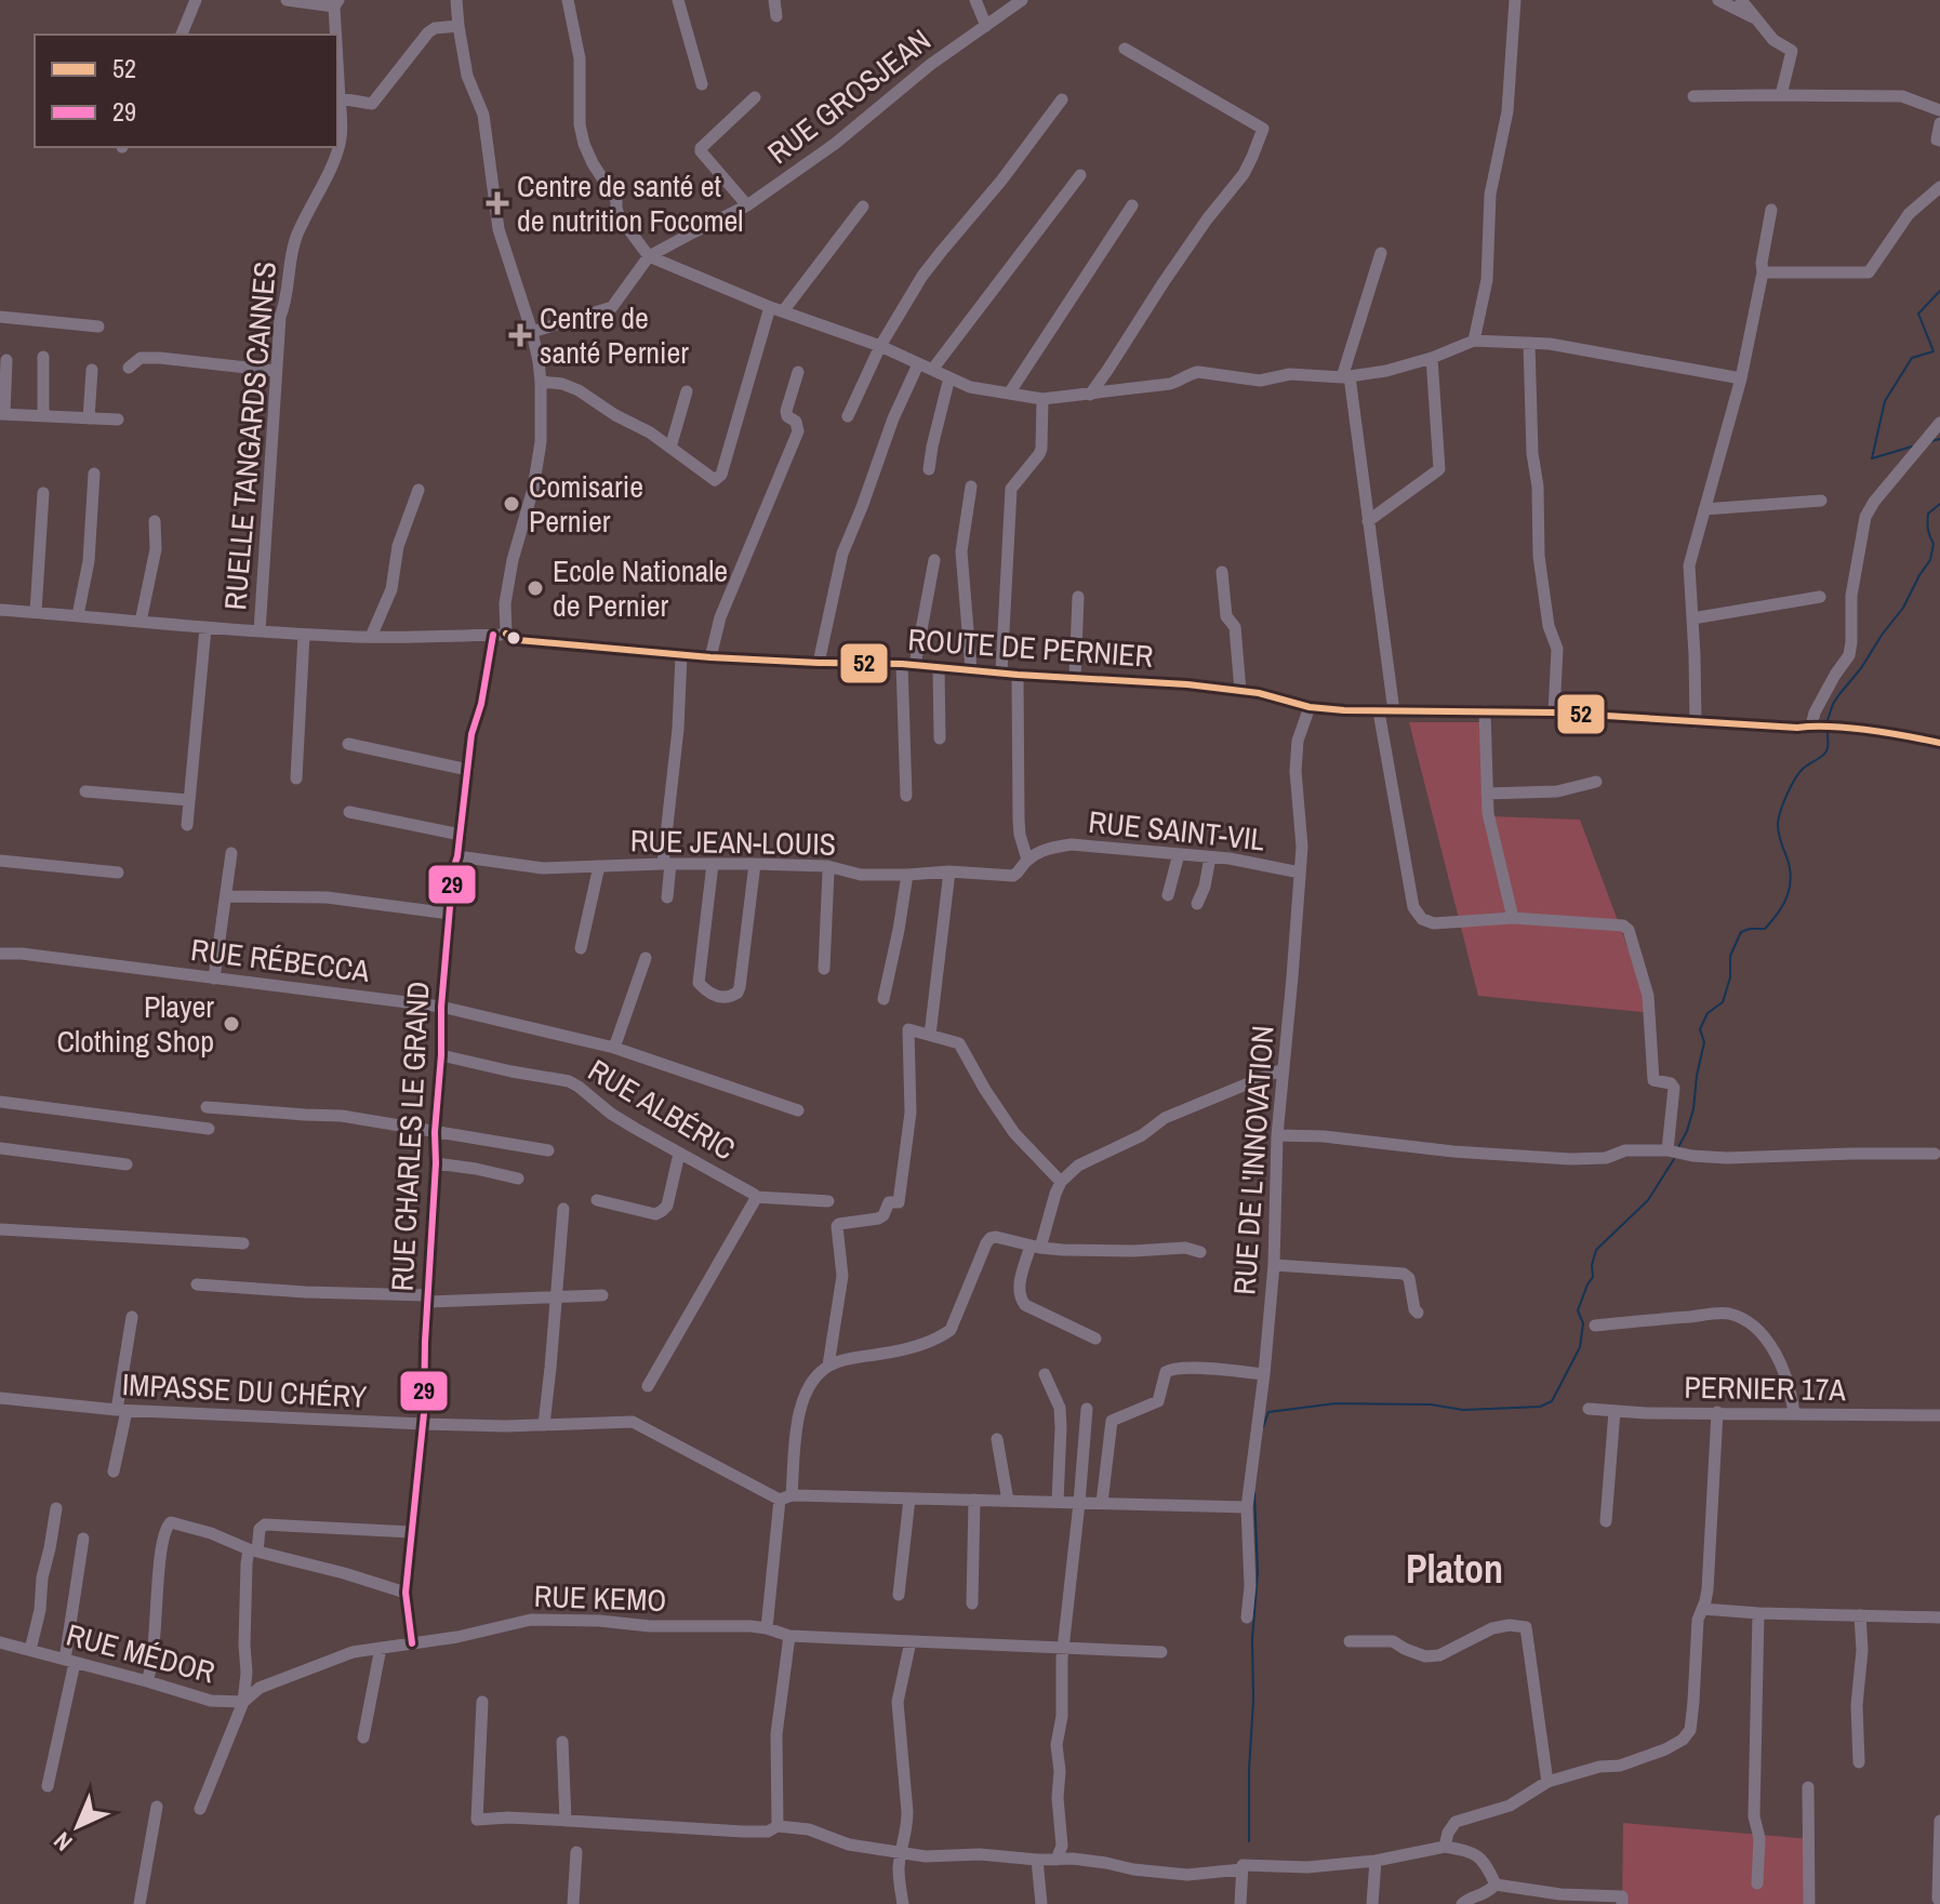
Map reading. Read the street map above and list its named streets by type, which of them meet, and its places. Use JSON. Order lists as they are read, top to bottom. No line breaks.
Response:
{"streets":{"street":["RUE GROSJEAN","RUELLE TANGARDS CANNES","ROUTE DE PERNIER","RUE SAINT-VIL","RUE JEAN-LOUIS","RUE RÉBECCA","RUE ALBÉRIC","RUE CHARLES LE GRAND","RUE DE L'INNOVATION","PERNIER 17A","IMPASSE DU CHÉRY","RUE KEMO","RUE MÉDOR"]},"crossings":[["RUELLE TANGARDS CANNES","ROUTE DE PERNIER"],["ROUTE DE PERNIER","RUE CHARLES LE GRAND"],["ROUTE DE PERNIER","RUE DE L'INNOVATION"],["RUE SAINT-VIL","RUE JEAN-LOUIS"],["RUE SAINT-VIL","RUE DE L'INNOVATION"],["RUE JEAN-LOUIS","RUE CHARLES LE GRAND"],["RUE RÉBECCA","RUE CHARLES LE GRAND"],["RUE ALBÉRIC","RUE CHARLES LE GRAND"],["RUE CHARLES LE GRAND","IMPASSE DU CHÉRY"],["RUE CHARLES LE GRAND","RUE KEMO"],["RUE CHARLES LE GRAND","RUE MÉDOR"],["RUE KEMO","RUE MÉDOR"]],"districts":["Platon"],"places":{"health":["Centre de santé et de nutrition Focomel","Centre de santé Pernier"],"other":["Comisarie Pernier","Ecole Nationale de Pernier","Player Clothing Shop"]},"lines":["transit line 52","transit line 29"],"legend":["52","29"],"north":"bottom left"}
